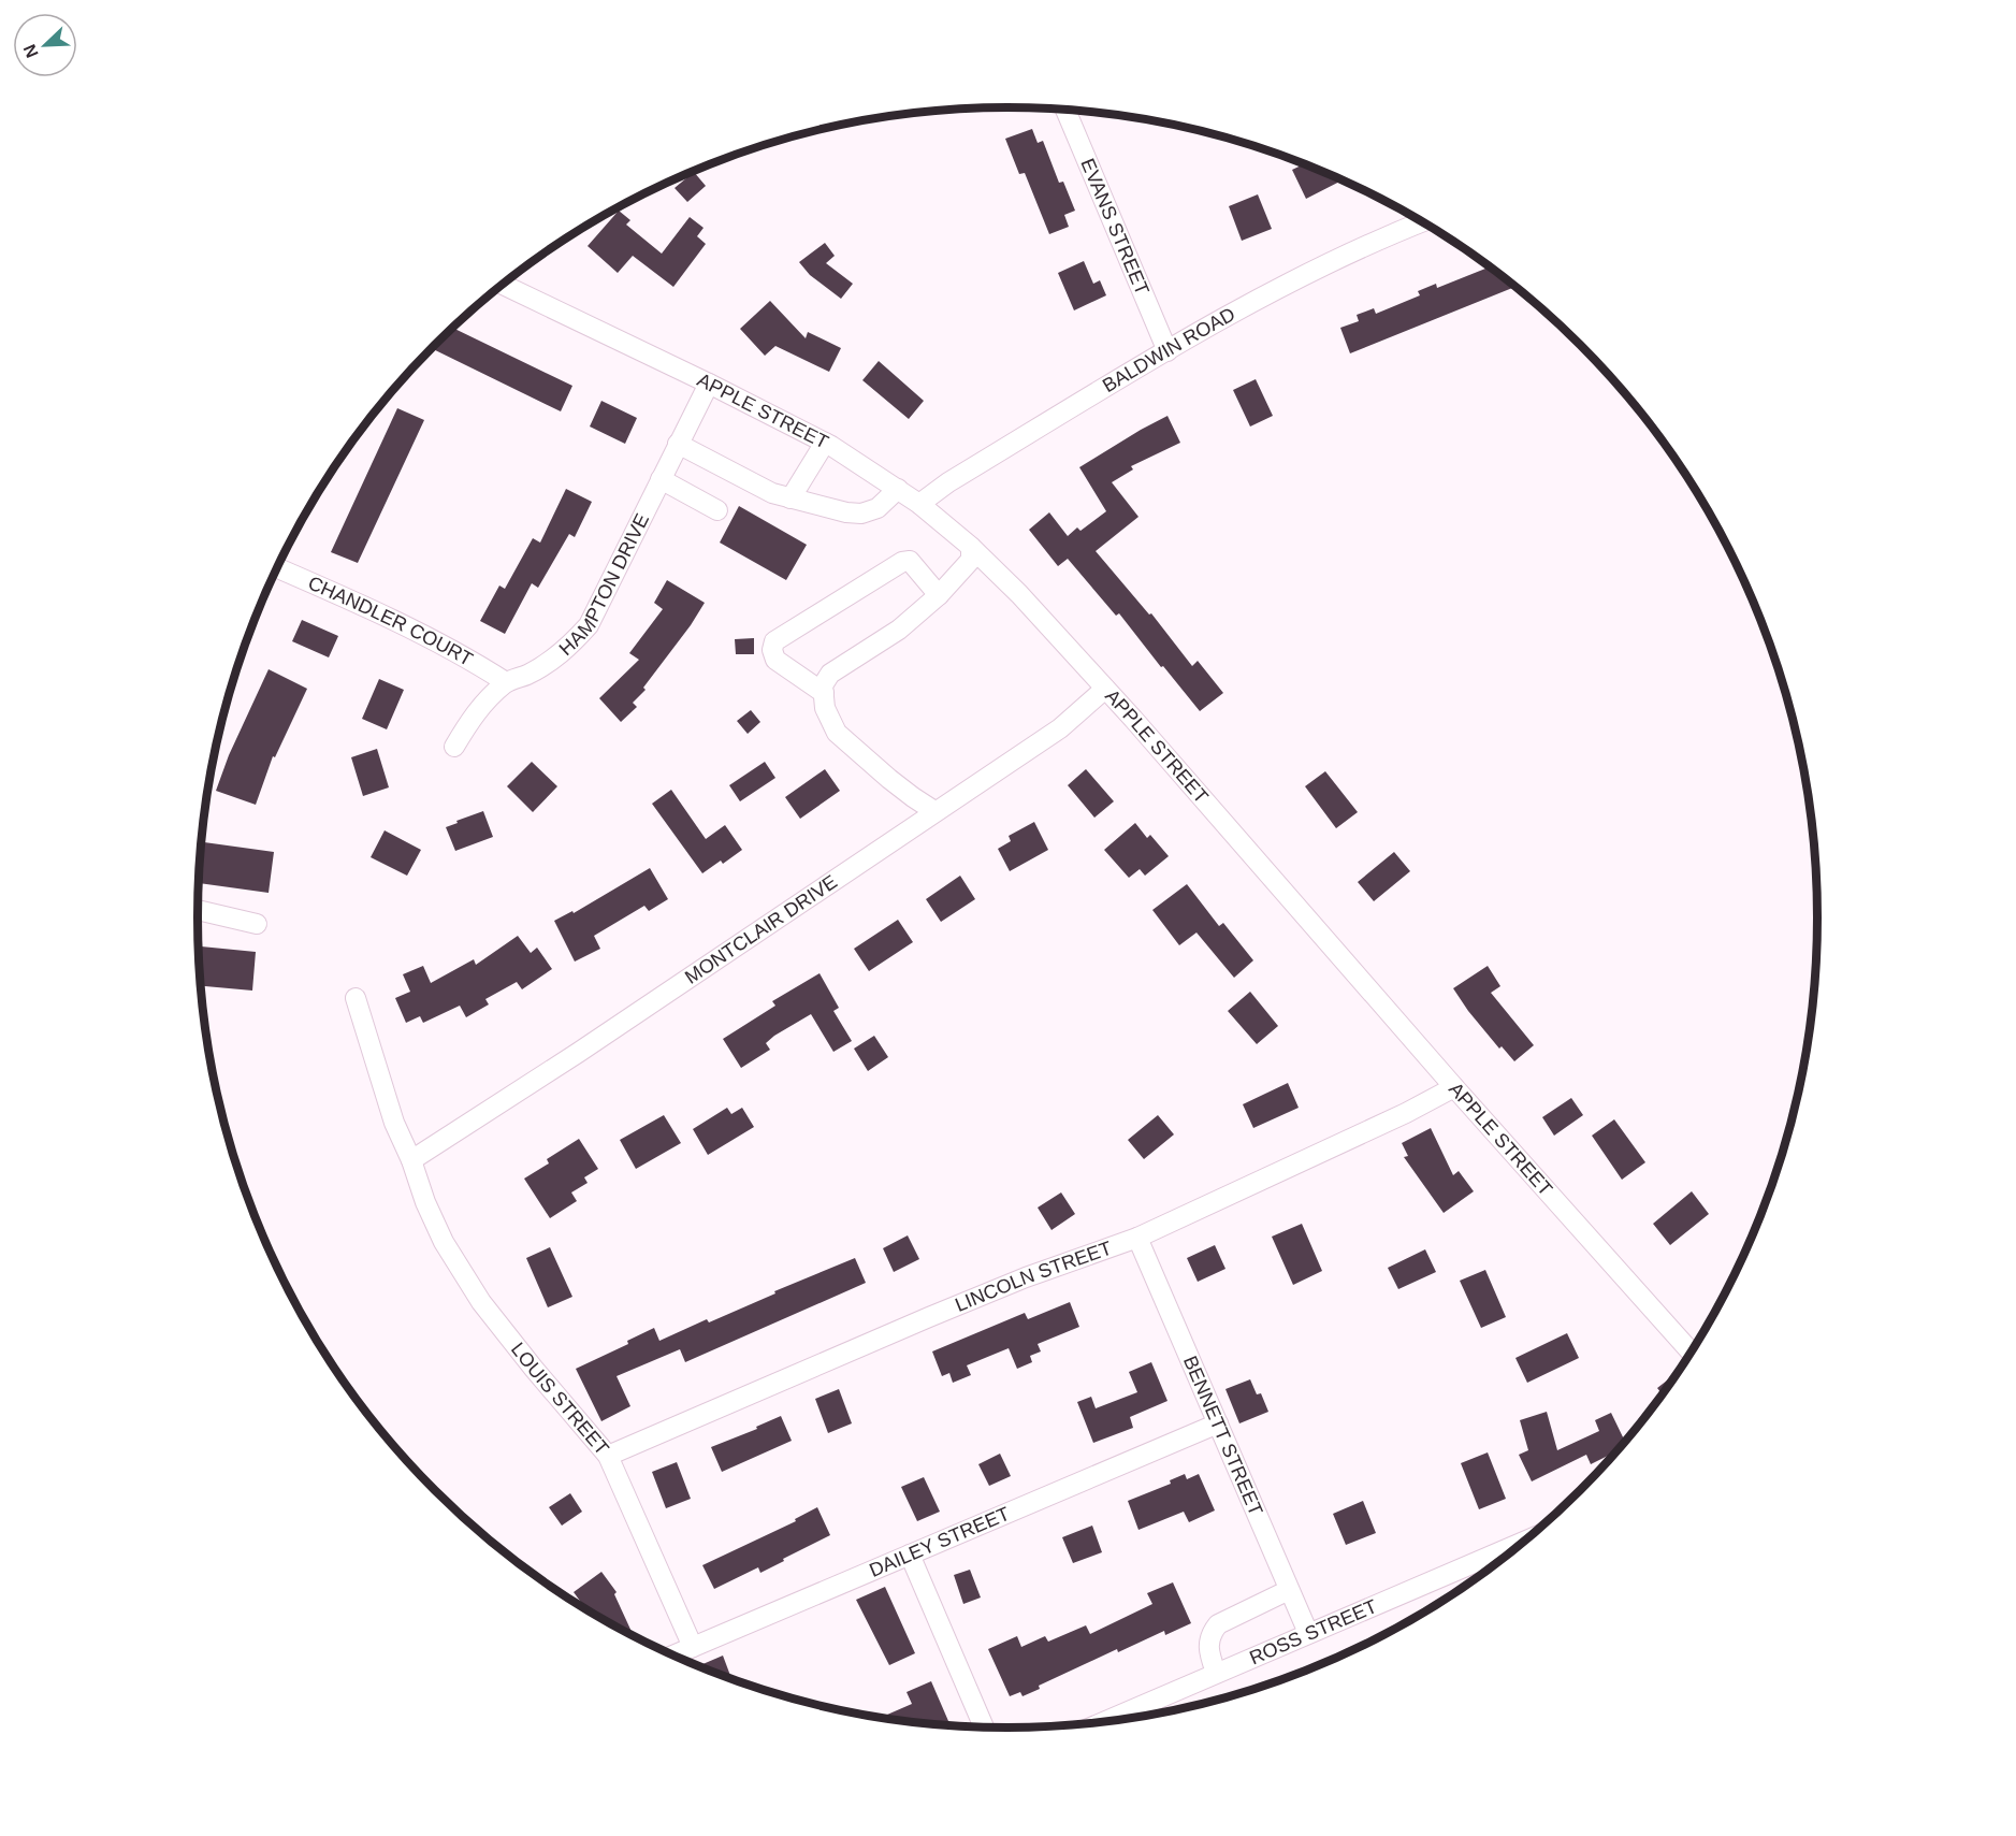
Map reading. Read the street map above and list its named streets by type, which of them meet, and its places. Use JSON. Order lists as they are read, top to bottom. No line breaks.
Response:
{"streets":{"street":["EVANS STREET","BALDWIN ROAD","APPLE STREET","HAMPTON DRIVE","CHANDLER COURT","MONTCLAIR DRIVE","LINCOLN STREET","LOUIS STREET","BENNETT STREET","DAILEY STREET","ROSS STREET"]},"crossings":[["EVANS STREET","BALDWIN ROAD"],["BALDWIN ROAD","APPLE STREET"],["APPLE STREET","HAMPTON DRIVE"],["APPLE STREET","MONTCLAIR DRIVE"],["APPLE STREET","LINCOLN STREET"],["HAMPTON DRIVE","CHANDLER COURT"],["MONTCLAIR DRIVE","LOUIS STREET"],["LINCOLN STREET","LOUIS STREET"],["LINCOLN STREET","BENNETT STREET"],["LOUIS STREET","DAILEY STREET"],["BENNETT STREET","DAILEY STREET"],["BENNETT STREET","ROSS STREET"]],"north":"bottom left"}
